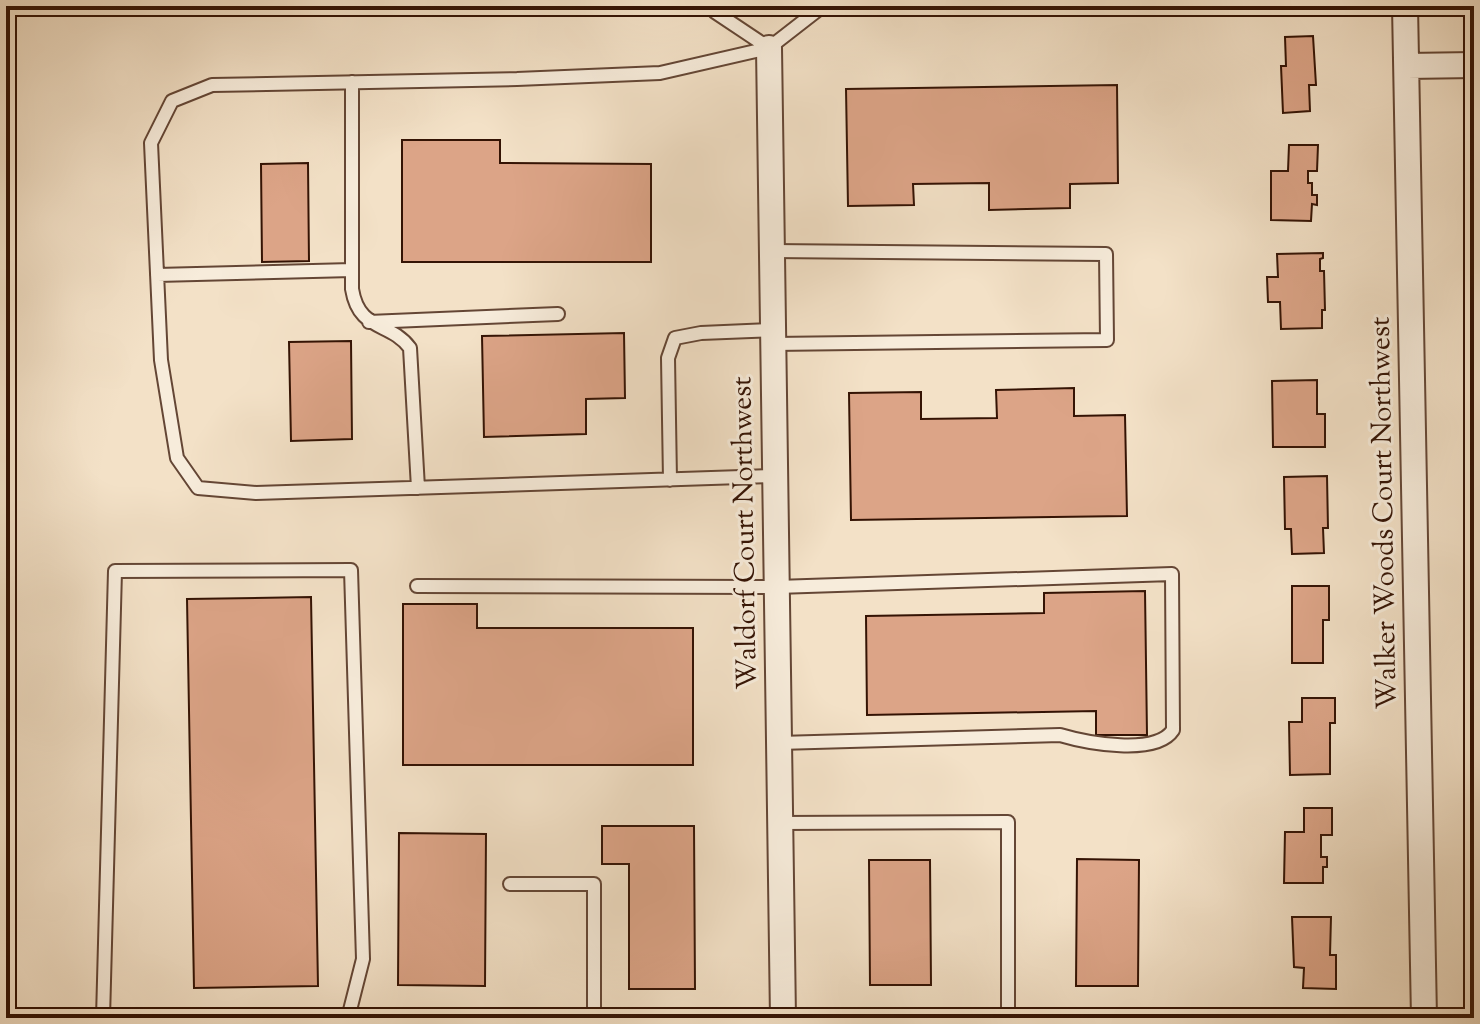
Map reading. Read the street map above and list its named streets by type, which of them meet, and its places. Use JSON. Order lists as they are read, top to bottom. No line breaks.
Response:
{"streets":{"street":["Walker Woods Court Northwest","Waldorf Court Northwest"]}}
